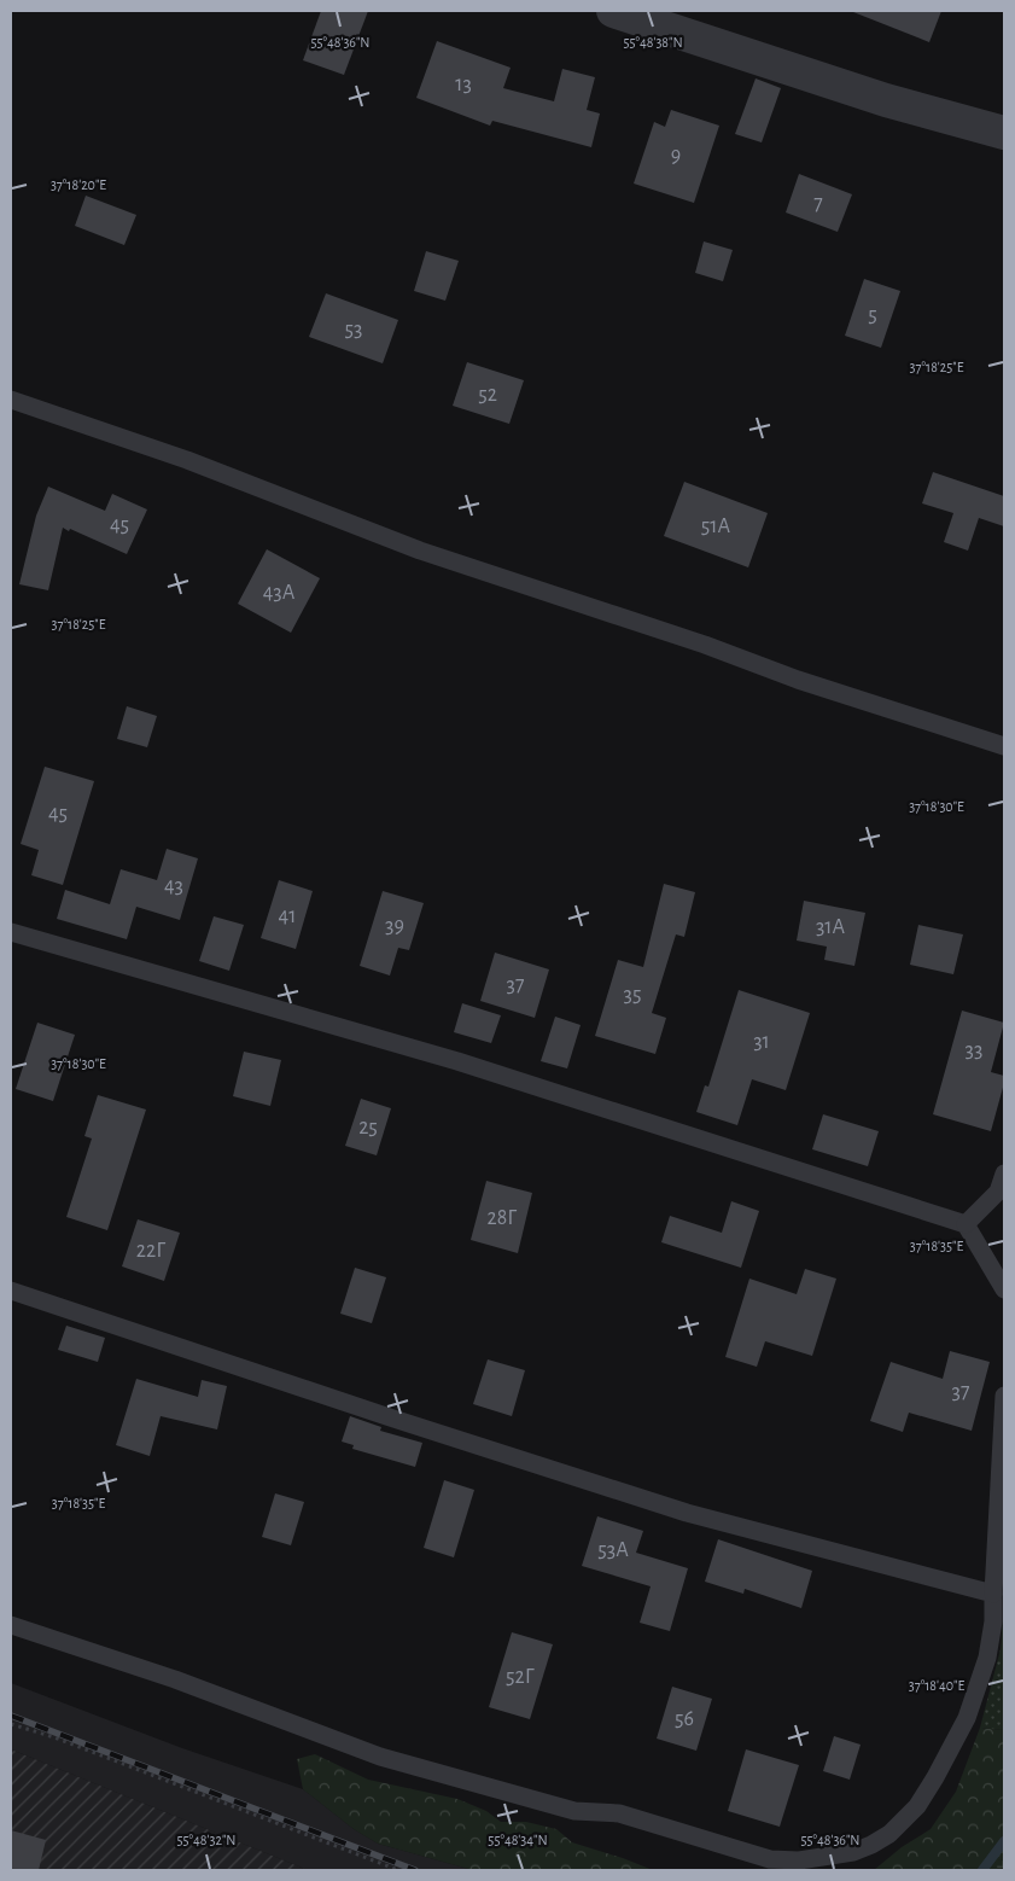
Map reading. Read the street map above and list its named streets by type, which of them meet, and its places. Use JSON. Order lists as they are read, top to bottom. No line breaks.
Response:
{"house_numbers":["13","9","7","5","53","52","45","51А","43А","45","43","41","39","31А","37","35","31","33","25","28Г","22Г","37","53А","52Г","56"],"coordinates":["55°48'36\"N","55°48'38\"N","37°18'20\"E","37°18'25\"E","37°18'30\"E","37°18'35\"E","37°18'40\"E","55°48'32\"N","55°48'34\"N"]}
